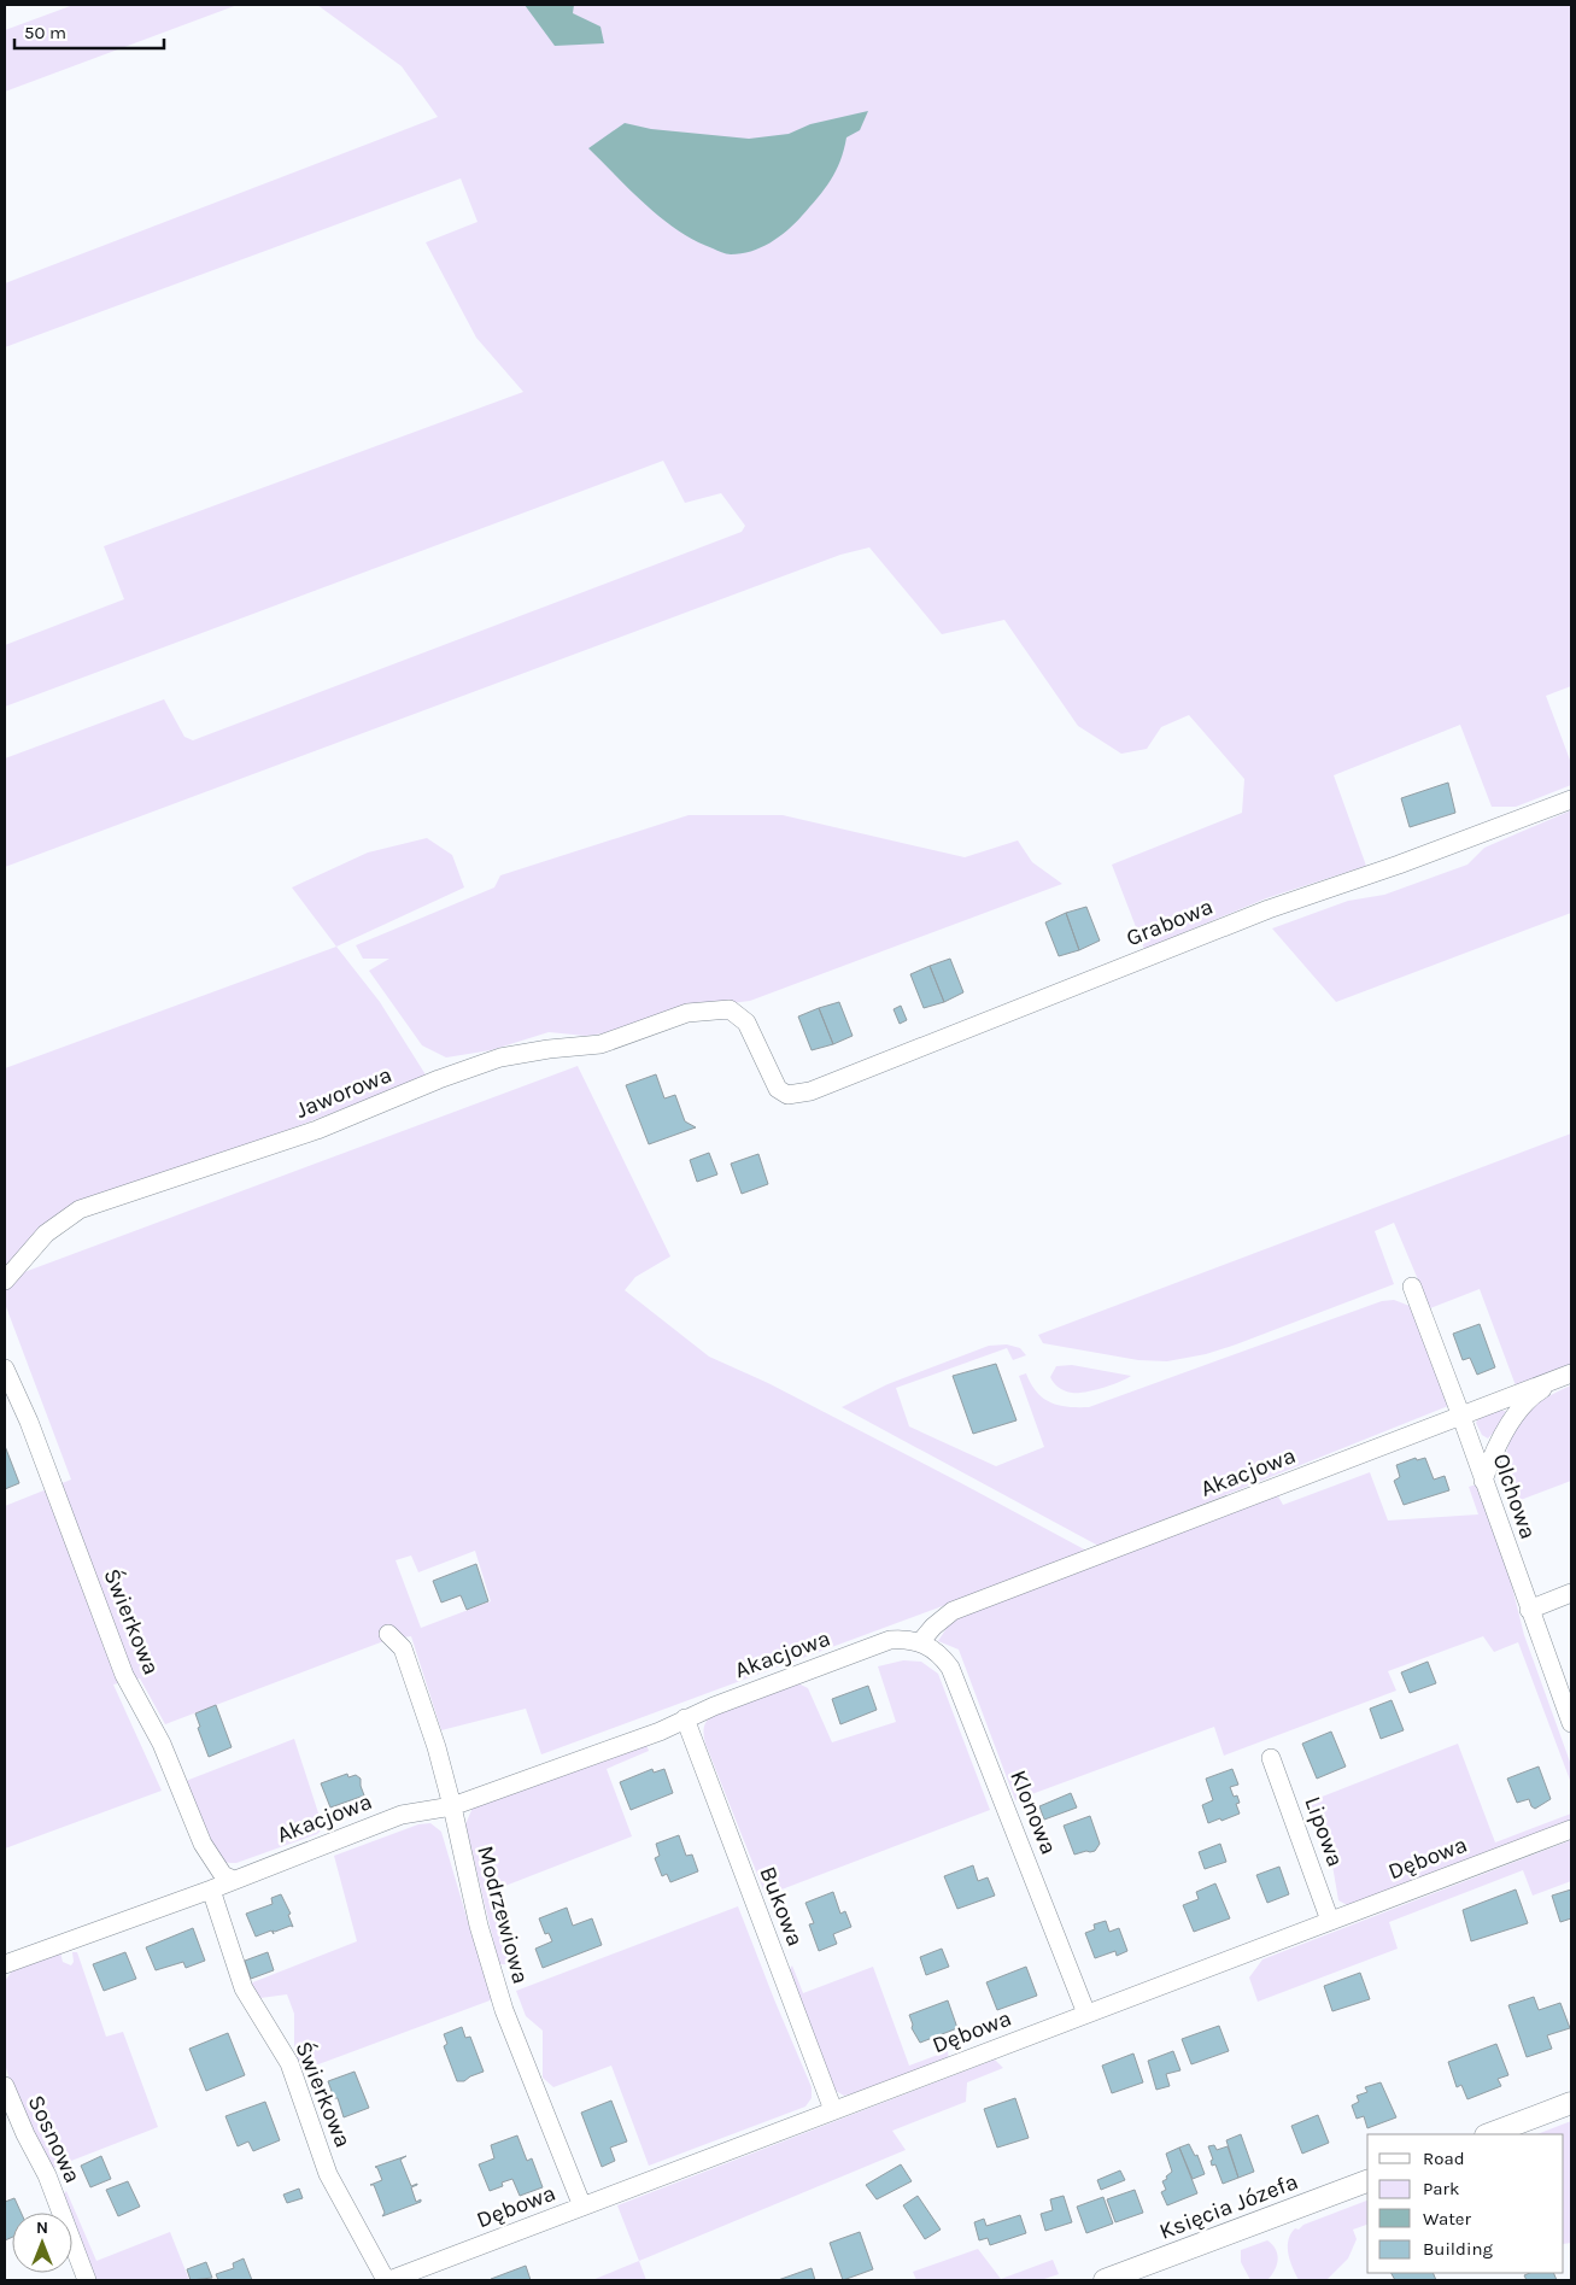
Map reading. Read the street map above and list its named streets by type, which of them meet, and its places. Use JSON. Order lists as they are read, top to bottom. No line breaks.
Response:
{"streets":{"street":["Grabowa","Jaworowa","Akacjowa","Olchowa","Świerkowa","Klonowa","Lipowa","Dębowa","Bukowa","Modrzewiowa","Sosnowa","Księcia Józefa"]},"crossings":[["Grabowa","Jaworowa"],["Akacjowa","Olchowa"],["Akacjowa","Świerkowa"],["Akacjowa","Klonowa"],["Akacjowa","Bukowa"],["Akacjowa","Modrzewiowa"],["Świerkowa","Dębowa"],["Klonowa","Dębowa"],["Lipowa","Dębowa"],["Dębowa","Bukowa"],["Dębowa","Modrzewiowa"]],"legend":["Road","Park","Water","Building"],"scale_bar":"50 m","north":"top"}
